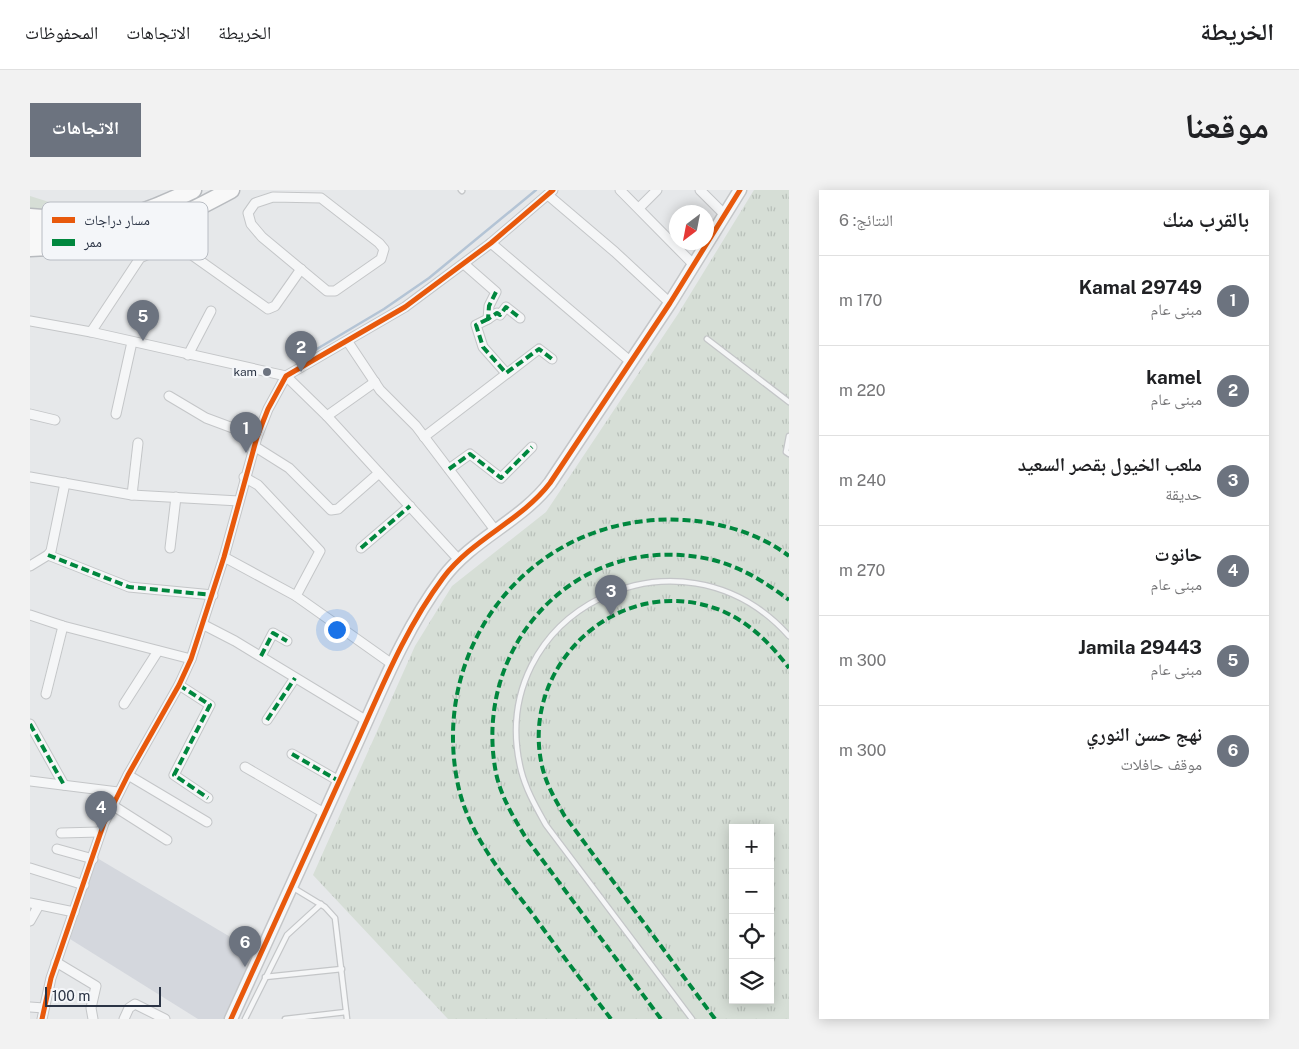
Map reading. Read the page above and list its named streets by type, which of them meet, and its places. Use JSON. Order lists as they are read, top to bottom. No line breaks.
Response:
{"places":["kam"],"legend":["مسار دراجات","ممر"],"scale_bar":"100 m","north":"bottom left","page":{"header":"الخريطة","nav":["الخريطة","الاتجاهات","المحفوظات"],"title":"موقعنا","buttons":"الاتجاهات","heading":["بالقرب منك","النتائج: 6"],"list":[{"mark":"1","name":"Kamal 29749","note":"مبنى عام","value":"170 m"},{"mark":"2","name":"kamel","note":"مبنى عام","value":"220 m"},{"mark":"3","name":"ملعب الخيول بقصر السعيد","note":"حديقة","value":"240 m"},{"mark":"4","name":"حانوت","note":"مبنى عام","value":"270 m"},{"mark":"5","name":"Jamila 29443","note":"مبنى عام","value":"300 m"},{"mark":"6","name":"نهج حسن النوري","note":"موقف حافلات","value":"300 m"}],"pins":["5","2","1","3","4","6"],"map_buttons":["+","−"],"scale":"100 m"}}
